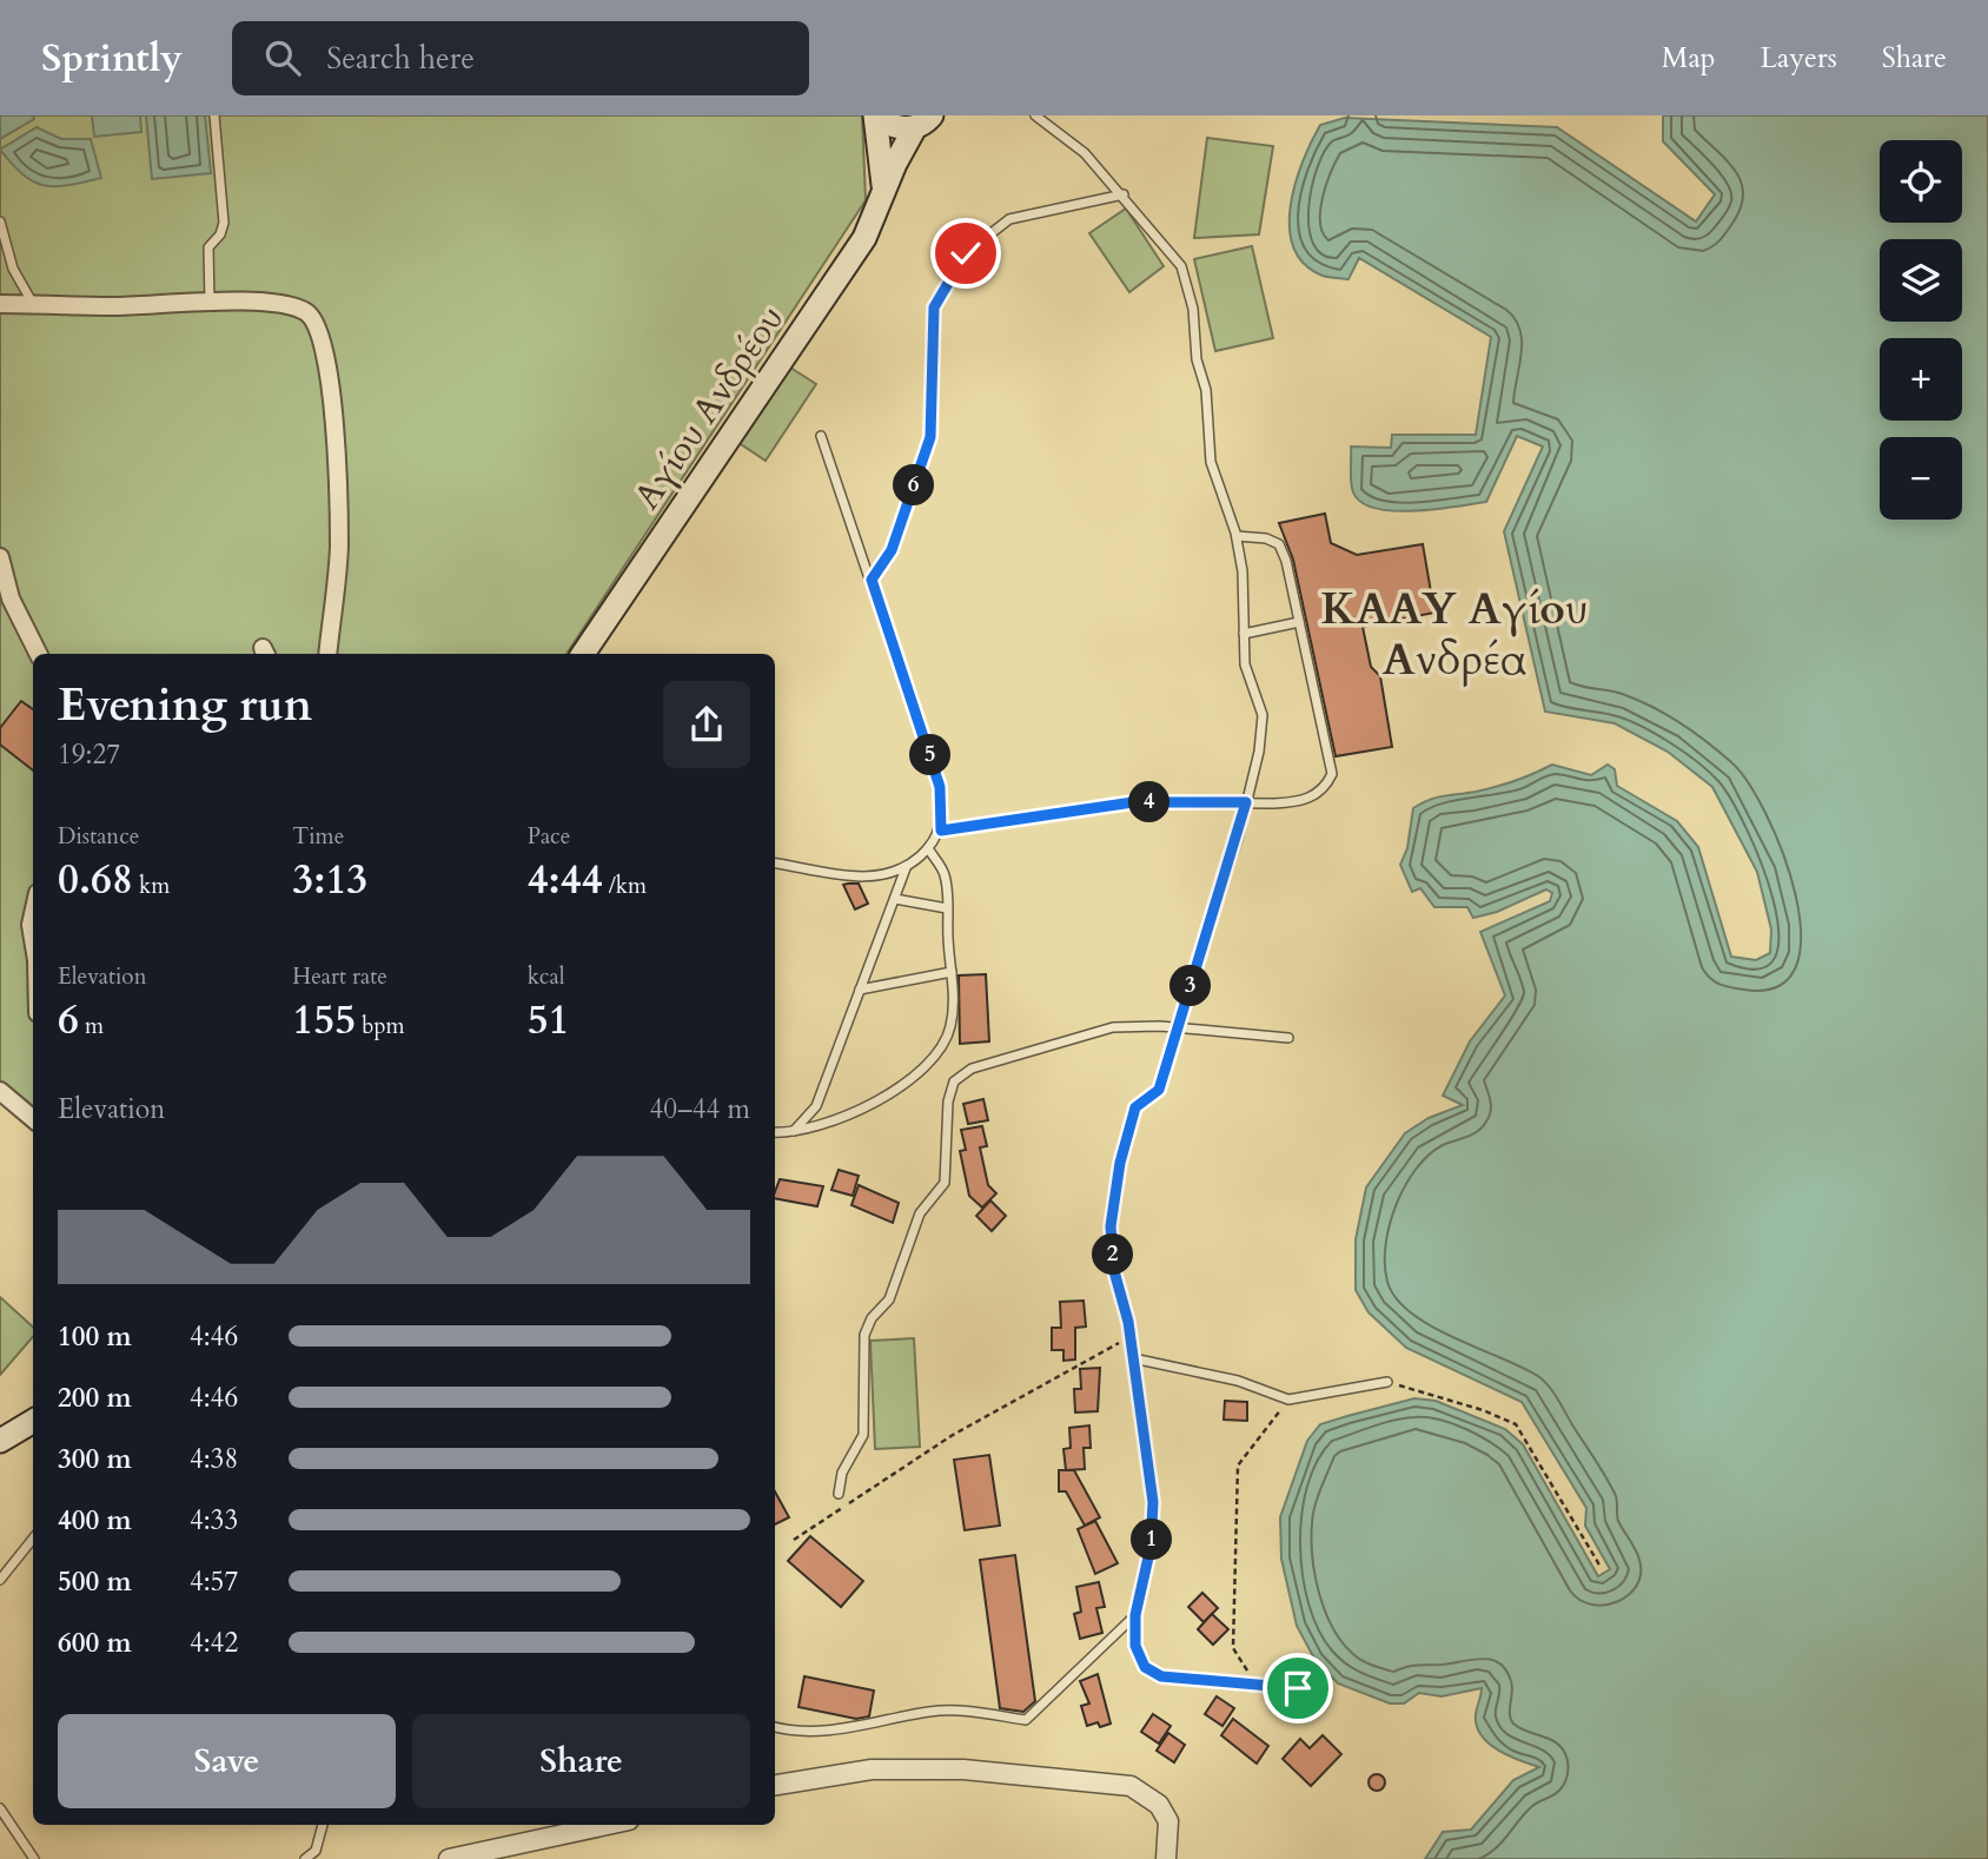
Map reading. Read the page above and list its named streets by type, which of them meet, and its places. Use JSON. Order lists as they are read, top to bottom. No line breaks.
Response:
{"streets":{"main road":["Αγίου Ανδρέου"]},"districts":["ΚΑΑΥ Αγίου Ανδρέα"],"page":{"header":"Sprintly","search":"Search here","nav":["Map","Layers","Share"],"map_buttons":["+","−"],"pins":["6","5","4","3","2","1"],"heading":["Evening run","19:27"],"stats":[["Distance","0.68 km"],["Time","3:13"],["Pace","4:44 /km"],["Elevation","6 m"],["Heart rate","155 bpm"],["kcal","51"]],"chart":["Elevation","40–44 m"],"list":[{"name":"100 m","note":"4:46"},{"name":"200 m","note":"4:46"},{"name":"300 m","note":"4:38"},{"name":"400 m","note":"4:33"},{"name":"500 m","note":"4:57"},{"name":"600 m","note":"4:42"}],"buttons":["Save","Share"]}}
